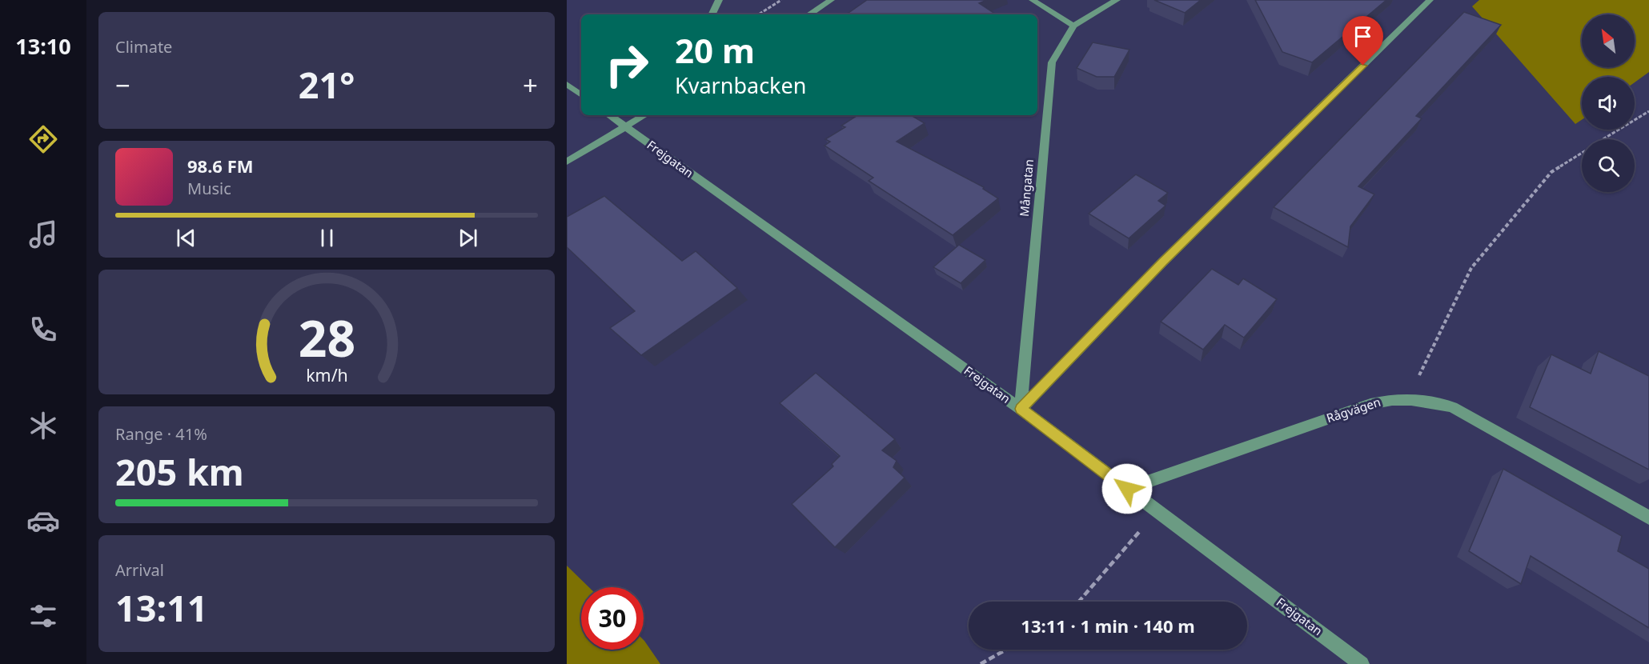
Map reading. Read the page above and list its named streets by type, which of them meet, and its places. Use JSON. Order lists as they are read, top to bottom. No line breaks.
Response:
{"streets":{"street":["Frejgatan","Mångatan","Rågvägen"]},"crossings":[["Frejgatan","Mångatan"],["Frejgatan","Rågvägen"]],"north":"top left","page":{"tabs":"13:10","tile":["Climate",["Range · 41%","205 km"],["Arrival","13:11"]],"turn":["20 m","Kvarnbacken"],"heat":["−","21°","+"],"song":["98.6 FM","Music"],"limit":"30","trip":"13:11 · 1 min · 140 m","gauge":["28","km/h"]}}
